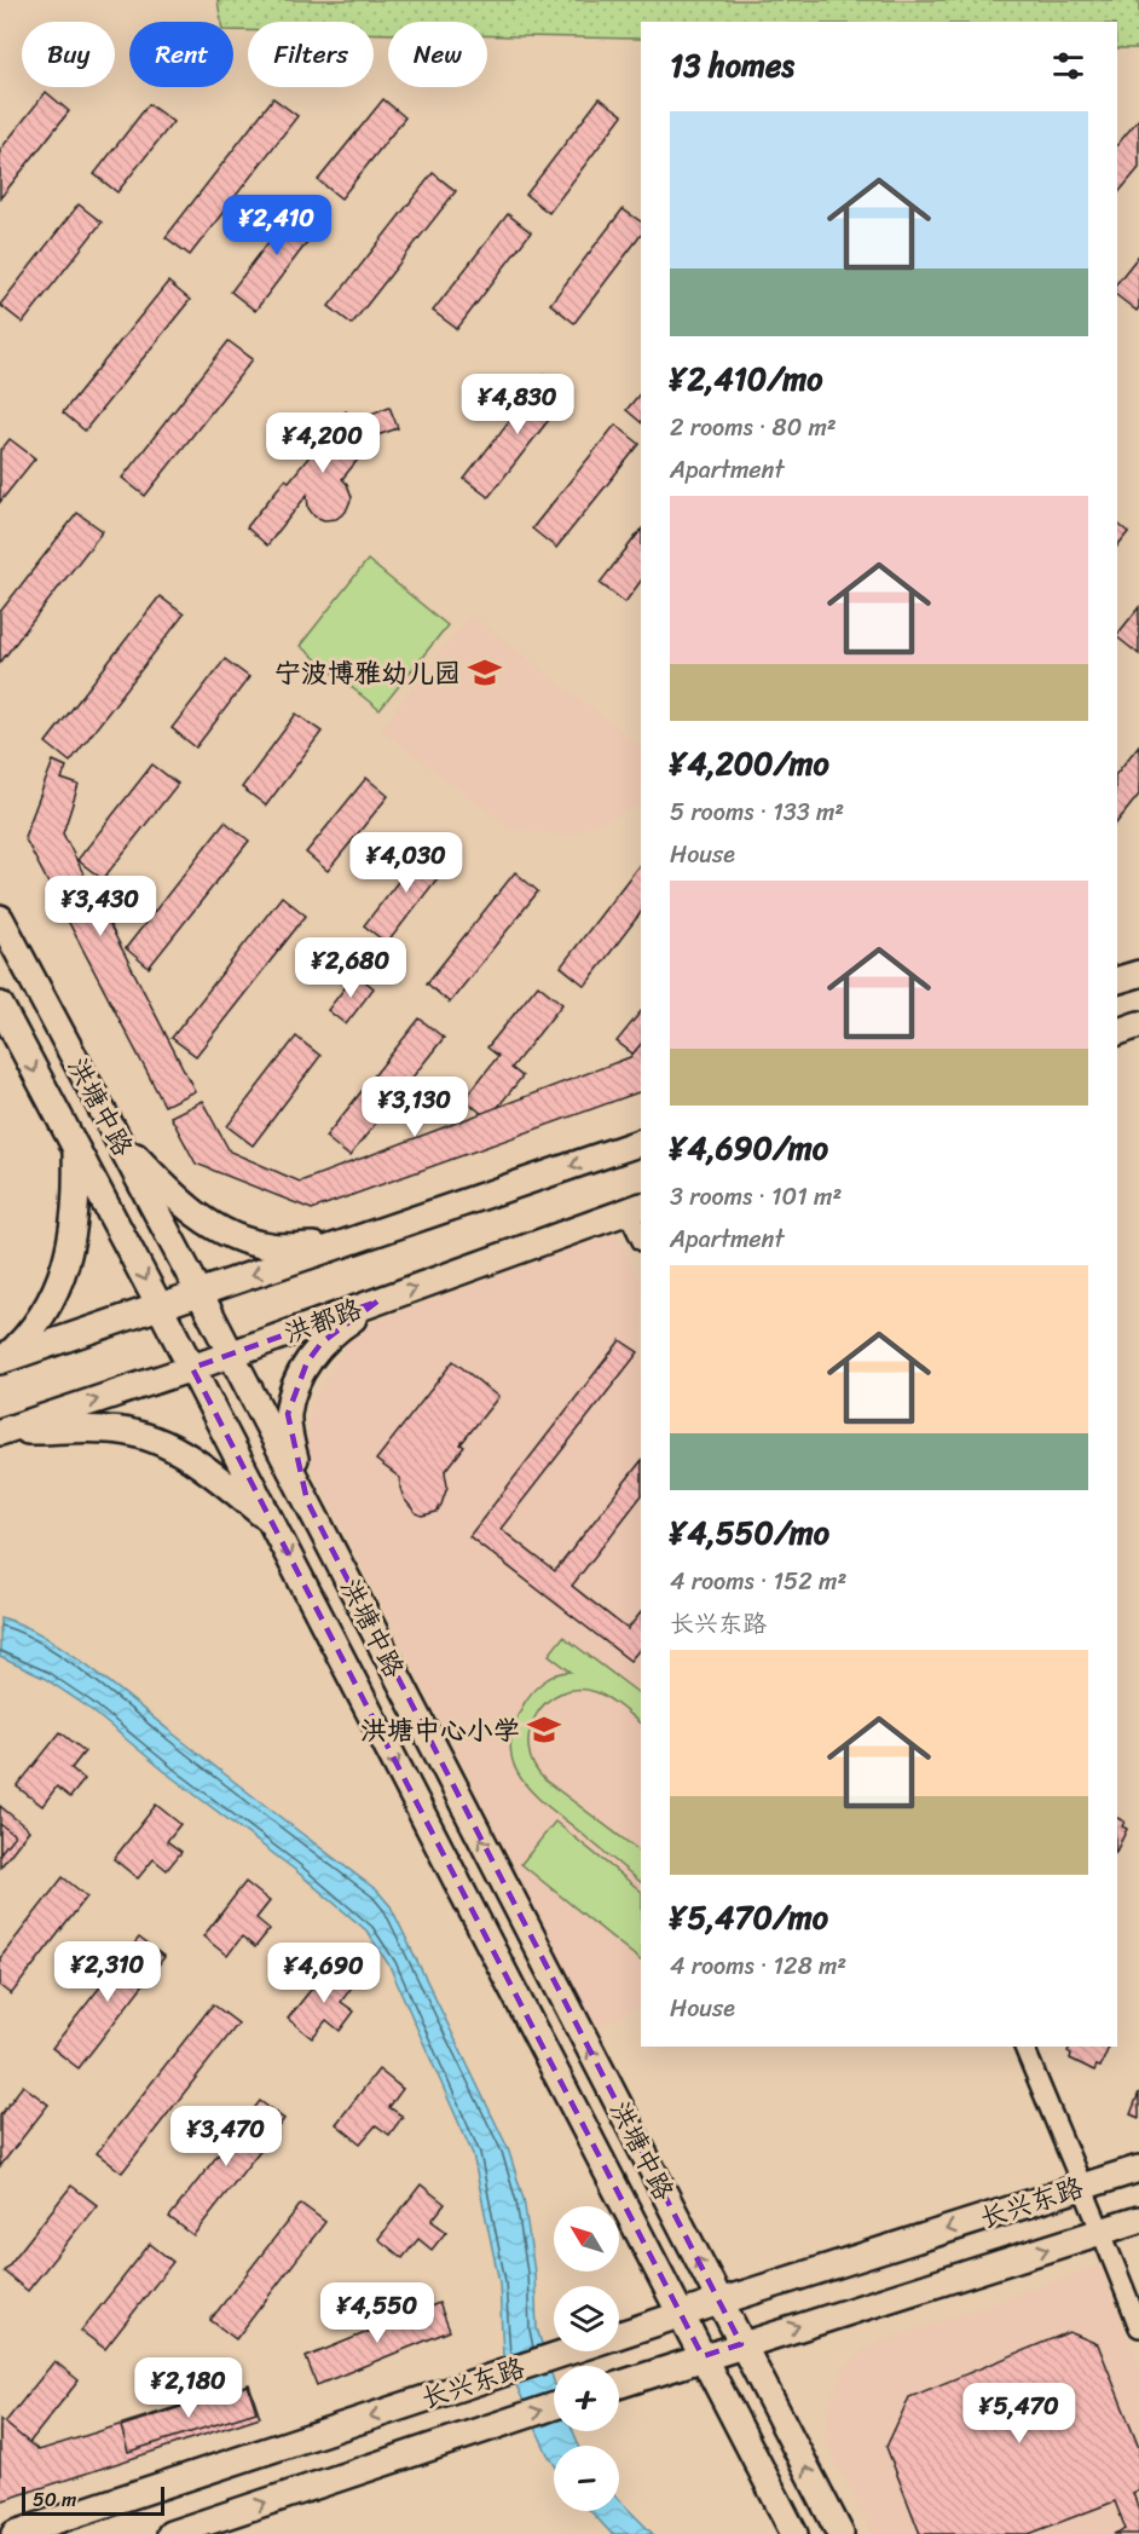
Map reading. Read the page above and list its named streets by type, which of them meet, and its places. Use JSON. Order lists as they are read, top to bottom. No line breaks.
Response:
{"streets":{"main road":["洪塘中路","洪都路","长兴东路"]},"crossings":[["洪塘中路","洪都路"],["洪塘中路","长兴东路"]],"places":{"school or university":["宁波博雅幼儿园","洪塘中心小学"]},"scale_bar":"50 m","north":"top left","page":{"chip":["Buy","Rent","Filters","New"],"heading":"13 homes","list":[{"name":"¥2,410/mo","note":"2 rooms · 80 m² · Apartment"},{"name":"¥4,200/mo","note":"5 rooms · 133 m² · House"},{"name":"¥4,690/mo","note":"3 rooms · 101 m² · Apartment"},{"name":"¥4,550/mo","note":"4 rooms · 152 m² · 长兴东路"},{"name":"¥5,470/mo","note":"4 rooms · 128 m² · House"}],"price":["¥2,410","¥4,830","¥4,200","¥4,030","¥3,430","¥2,680","¥3,130","¥2,310","¥4,690","¥3,470","¥4,550","¥2,180","¥5,470"],"map_buttons":["+","−"],"scale":"50 m"}}
